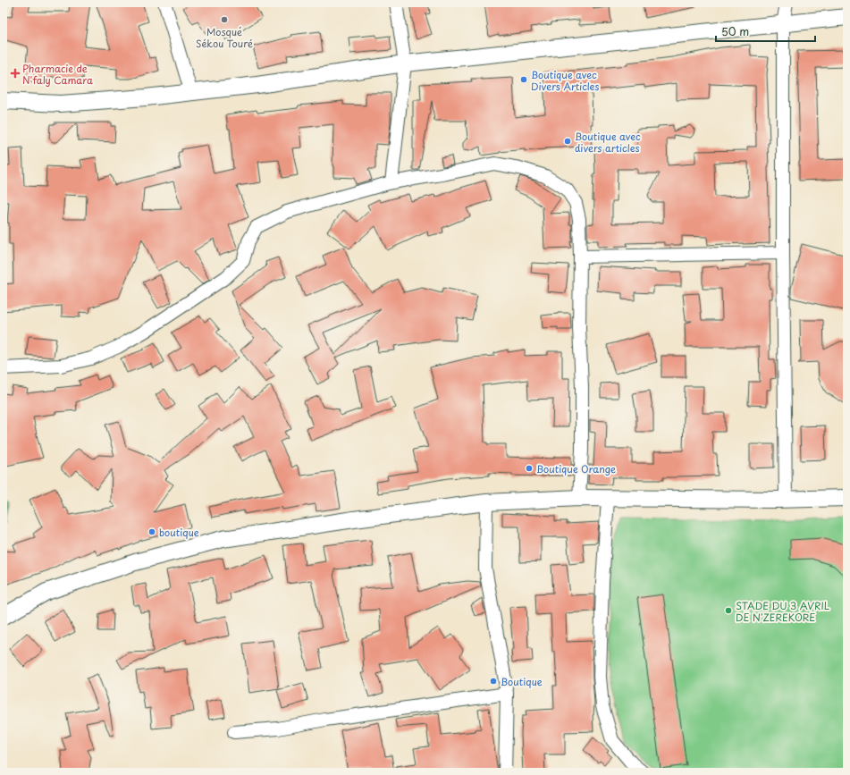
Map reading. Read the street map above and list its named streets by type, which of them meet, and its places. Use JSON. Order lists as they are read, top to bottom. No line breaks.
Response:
{"places":{"other":["Mosqué Sékou Touré","Boutique avec Divers Articles","Boutique avec divers articles","Boutique Orange","boutique","STADE DU 3 AVRIL DE N'ZEREKORE","Boutique"],"health":["Pharmacie de N'faly Camara"]},"scale_bar":"50 m"}
